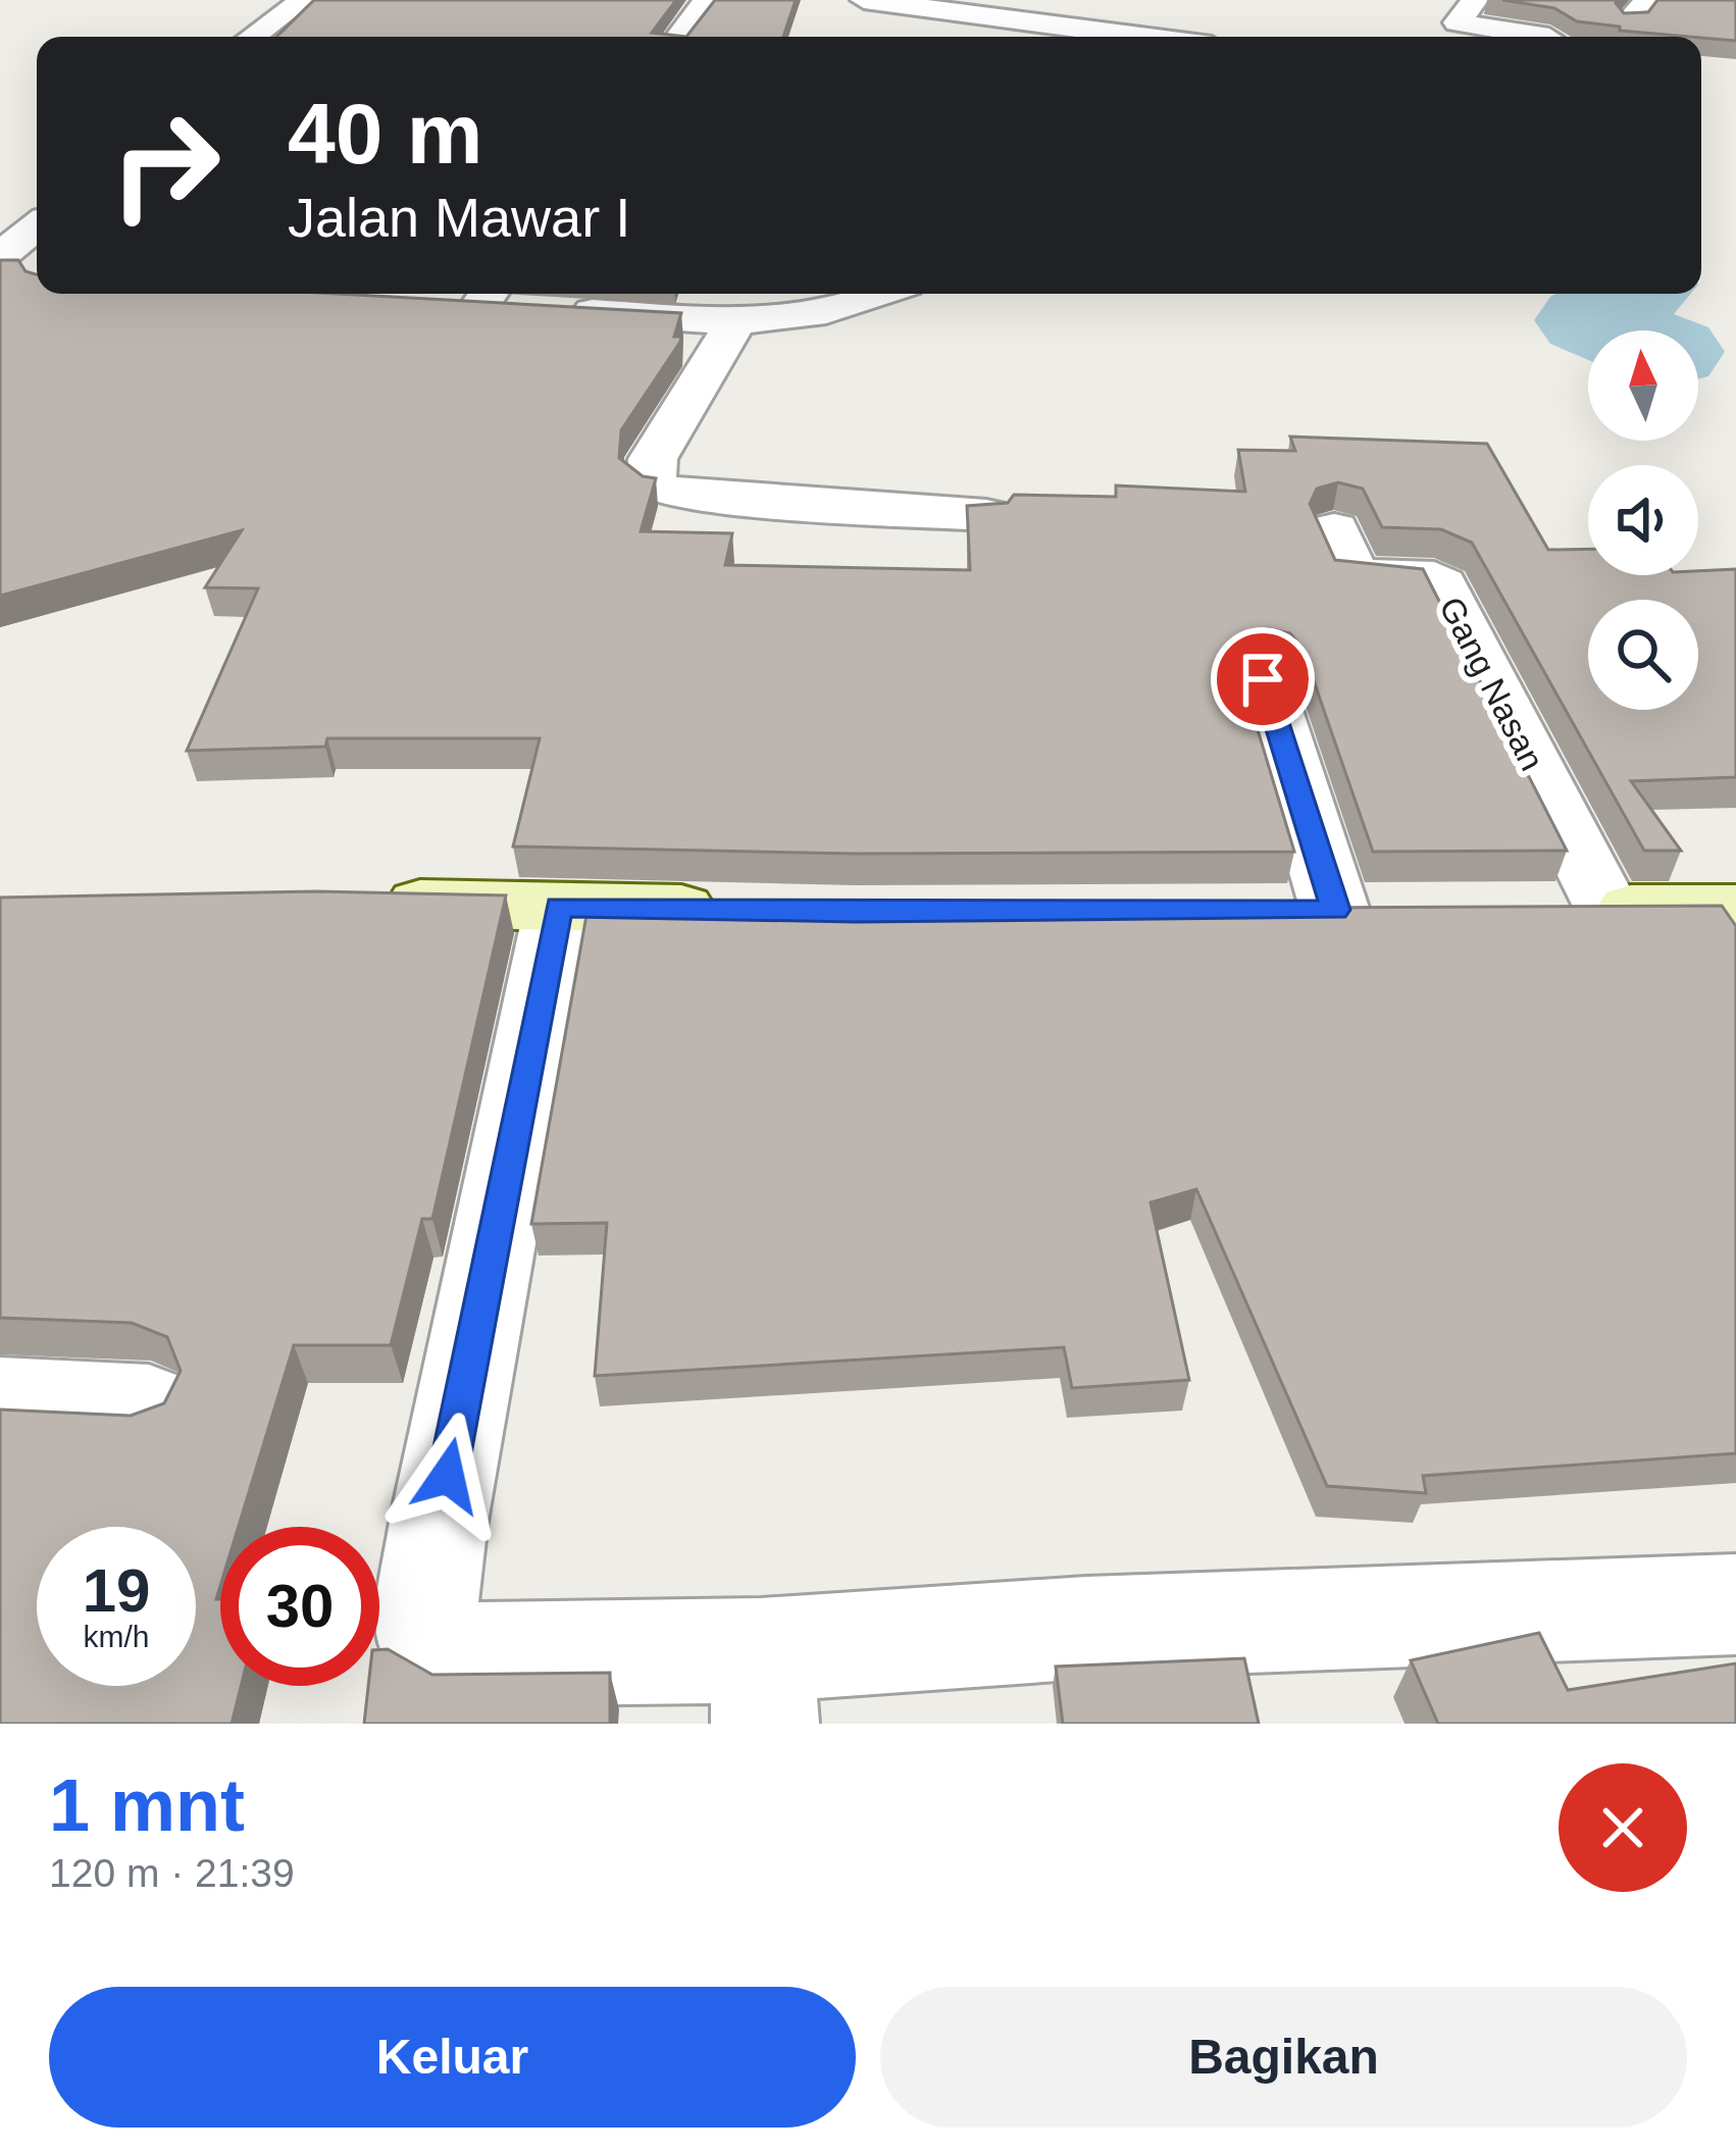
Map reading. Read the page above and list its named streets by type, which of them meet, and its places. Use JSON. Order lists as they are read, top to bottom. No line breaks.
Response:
{"streets":{"street":["Gang Nasan"]},"north":"top","page":{"turn":["40 m","Jalan Mawar I"],"speed":"19 km/h","limit":"30","heading":["1 mnt","120 m · 21:39"],"buttons":["Keluar","Bagikan"]}}
